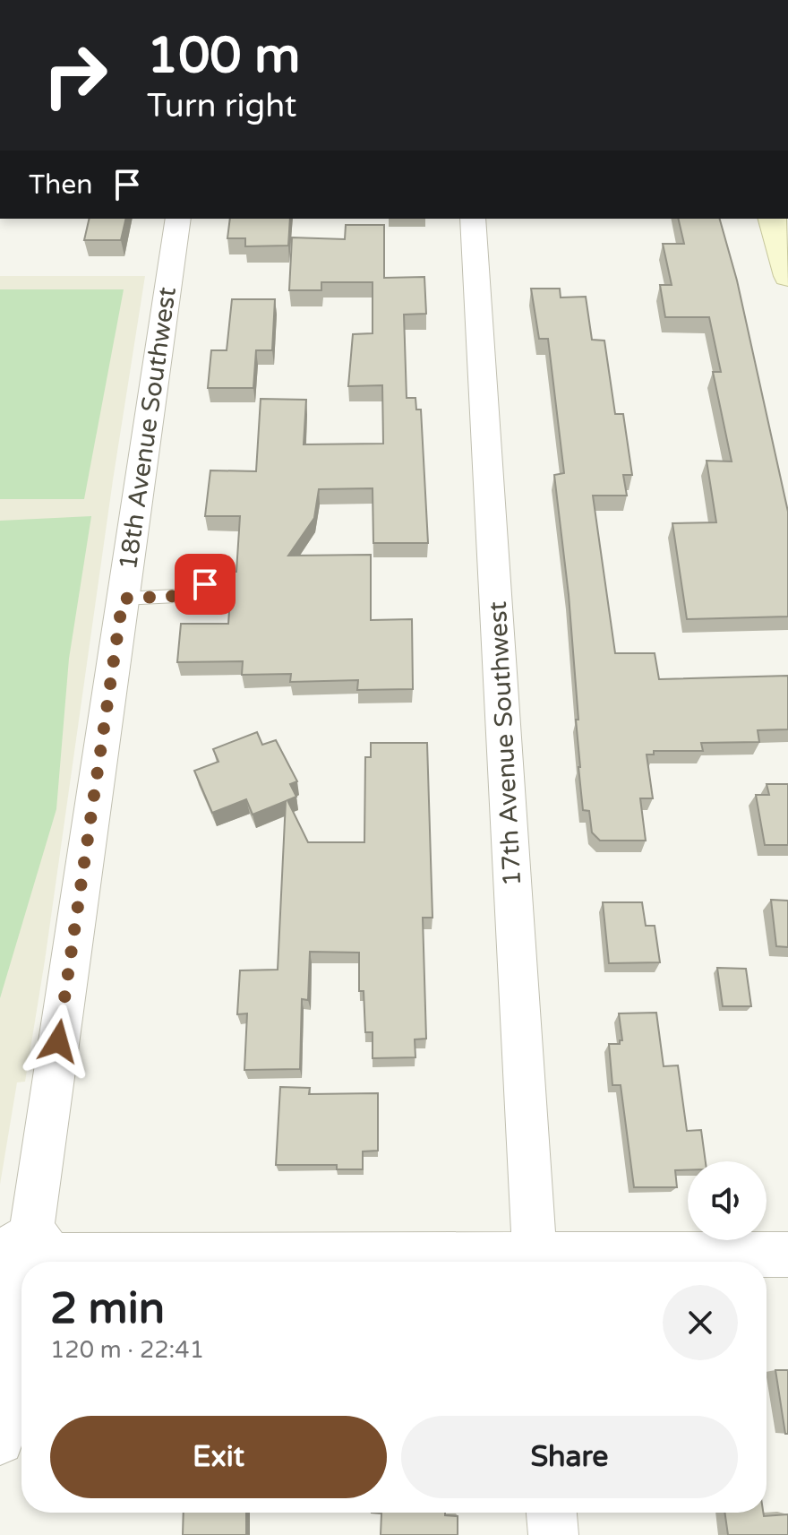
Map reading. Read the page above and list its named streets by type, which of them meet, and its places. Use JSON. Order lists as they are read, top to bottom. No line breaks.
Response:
{"streets":{"street":["18th Avenue Southwest","17th Avenue Southwest"]},"page":{"turn":["100 m","Turn right"],"then":"Then","heading":["2 min","120 m · 22:41"],"buttons":["Exit","Share"]}}
